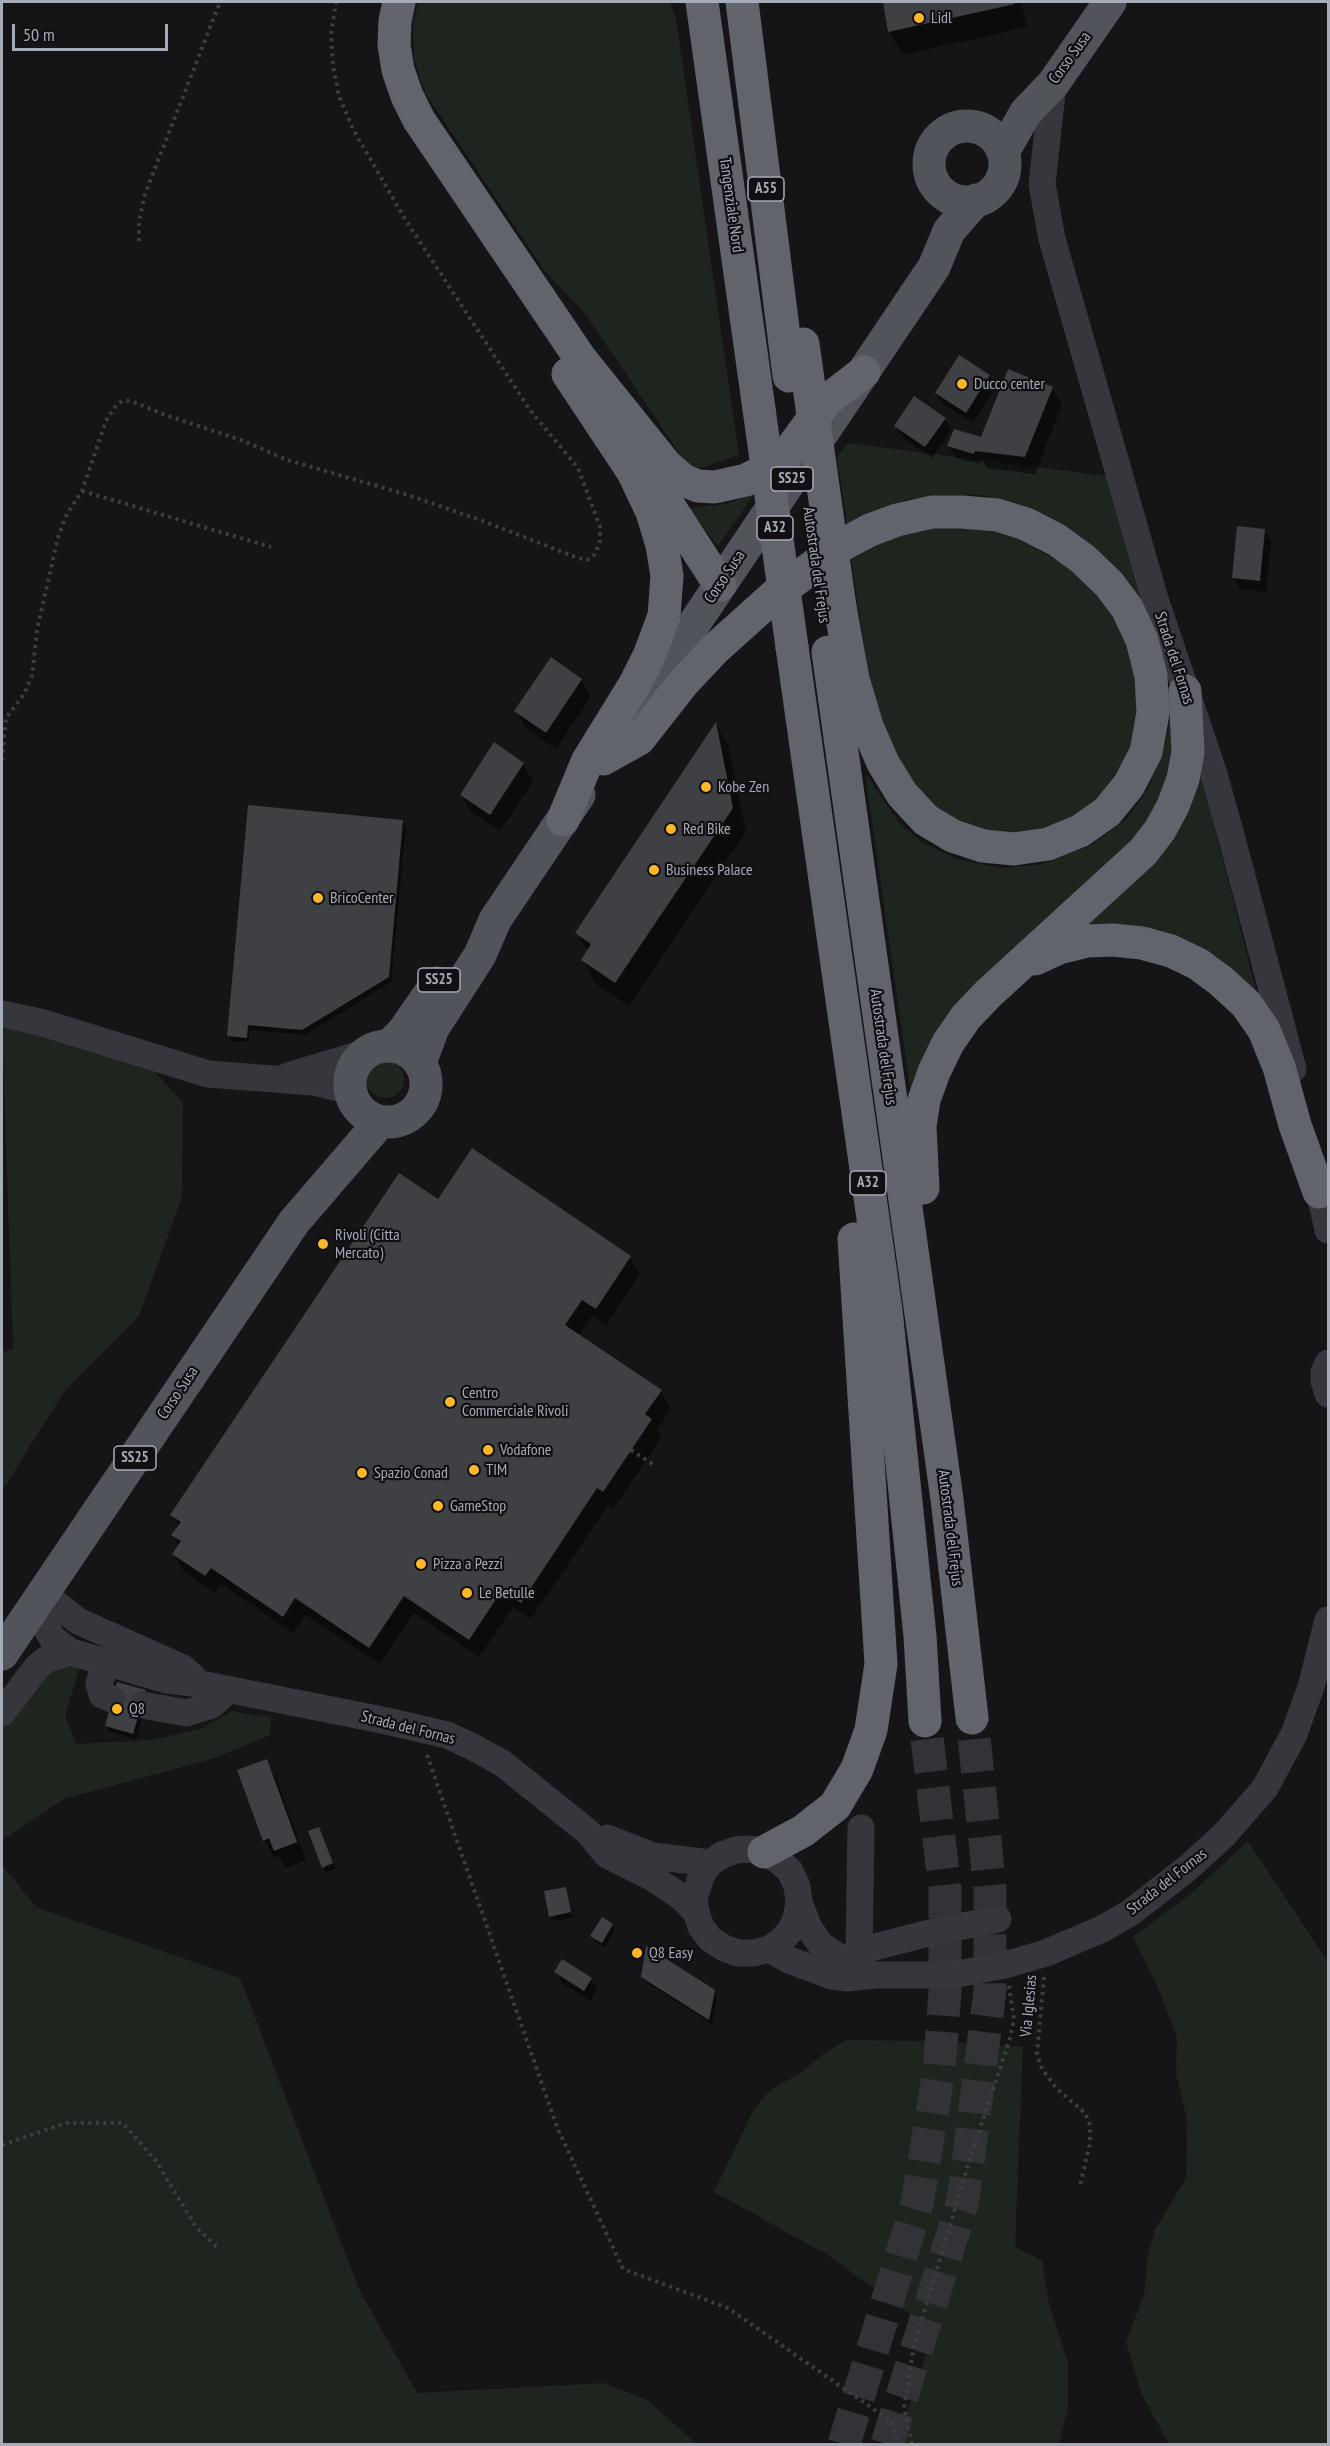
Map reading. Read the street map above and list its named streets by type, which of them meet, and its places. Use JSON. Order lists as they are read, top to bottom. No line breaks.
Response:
{"streets":{"highway":["A55","Tangenziale Nord","A32","Autostrada del Frejus"],"main road":["Corso Susa","SS25"],"street":["Strada del Fornas"],"path":["Via Iglesias"]},"crossings":[["Corso Susa","SS25"],["Corso Susa","Strada del Fornas"],["A55","Autostrada del Frejus"],["Tangenziale Nord","Autostrada del Frejus"],["Strada del Fornas","Via Iglesias"]],"places":["Lidl","Ducco center","Kobe Zen","Red Bike","Business Palace","BricoCenter","Rivoli (Citta Mercato)","Centro Commerciale Rivoli","Vodafone","TIM","Spazio Conad","GameStop","Pizza a Pezzi","Le Betulle","Q8","Q8 Easy"],"scale_bar":"50 m"}
